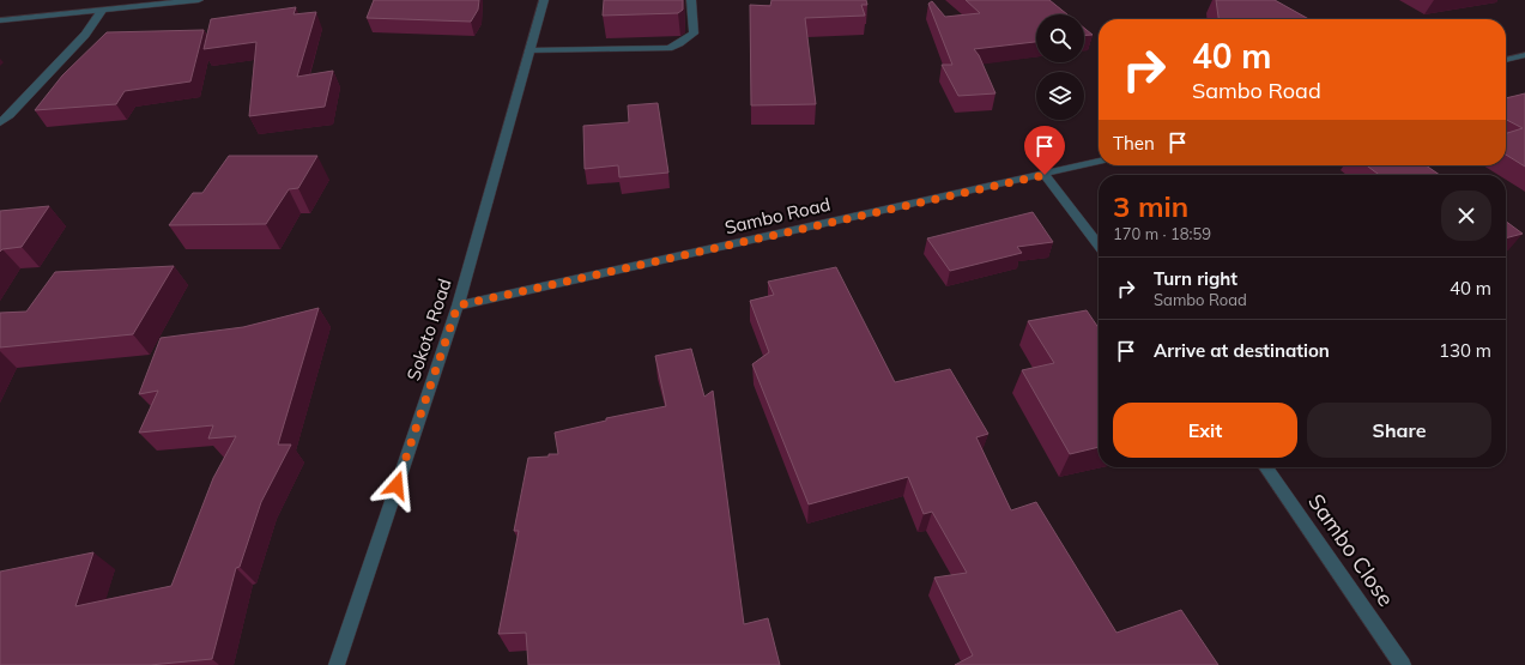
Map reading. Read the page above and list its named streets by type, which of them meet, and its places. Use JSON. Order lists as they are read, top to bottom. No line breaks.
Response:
{"streets":{"street":["Sambo Road","Sokoto Road","Sambo Close"]},"crossings":[["Sambo Road","Sokoto Road"]],"page":{"turn":["40 m","Sambo Road"],"then":"Then","heading":["3 min","170 m · 18:59"],"list":[{"name":"Turn right","note":"Sambo Road","value":"40 m"},{"name":"Arrive at destination","value":"130 m"}],"buttons":["Exit","Share"]}}
